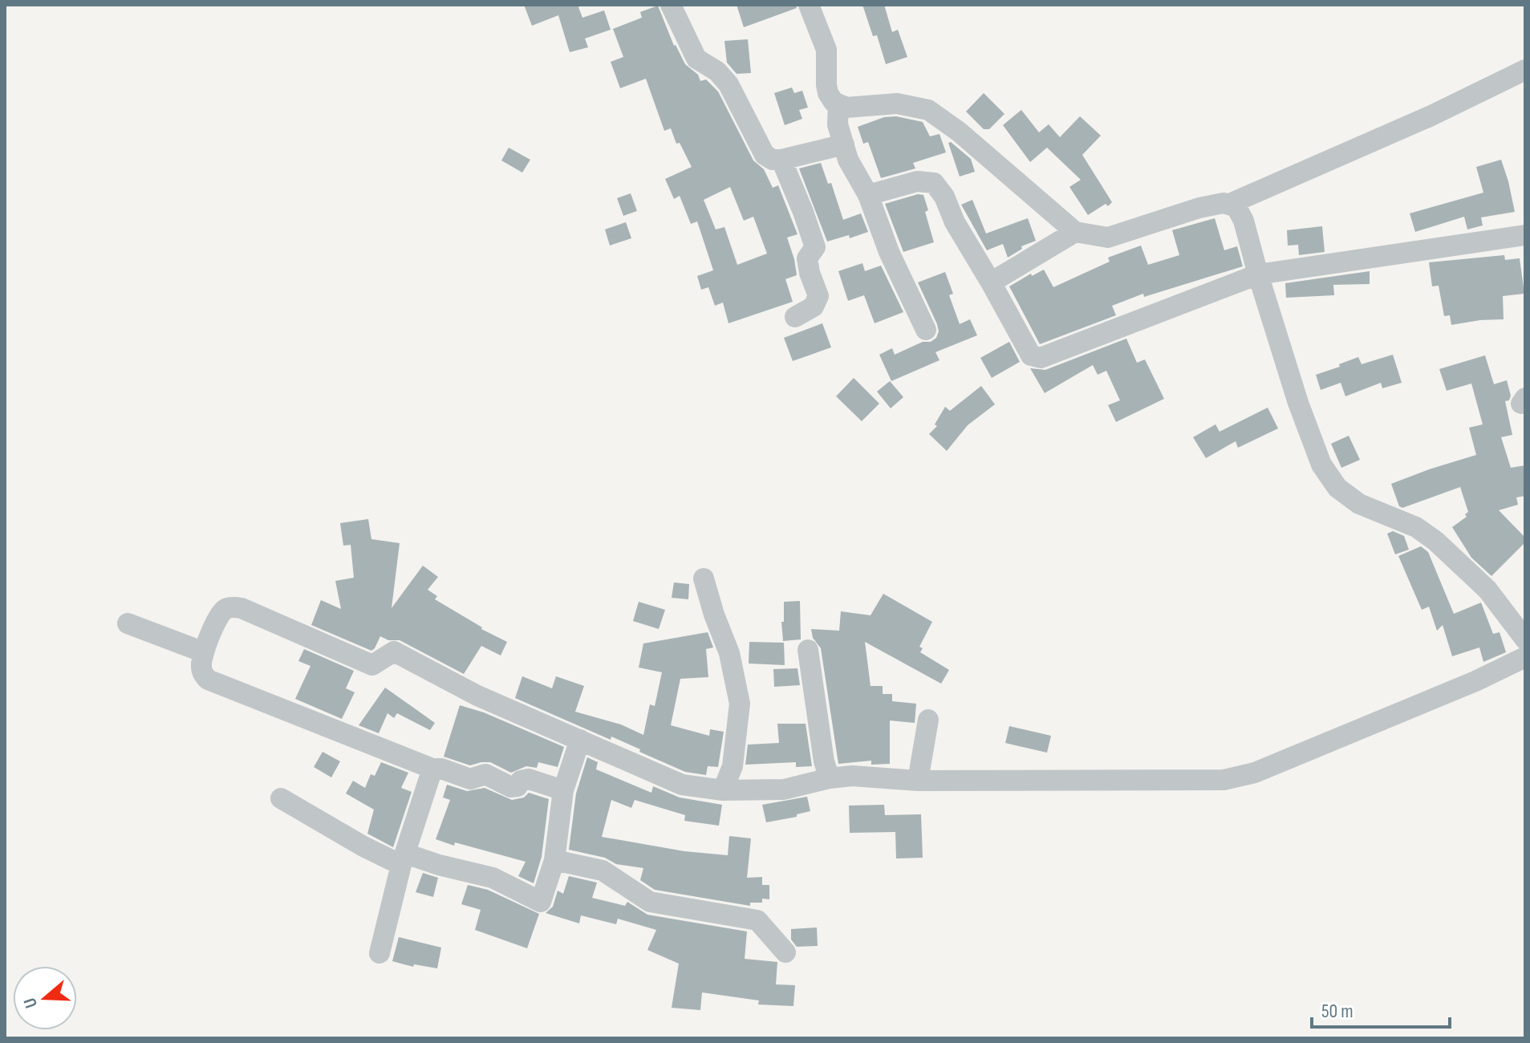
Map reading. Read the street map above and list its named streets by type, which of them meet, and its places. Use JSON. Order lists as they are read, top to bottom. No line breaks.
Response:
{"scale_bar":"50 m","north":"left"}
